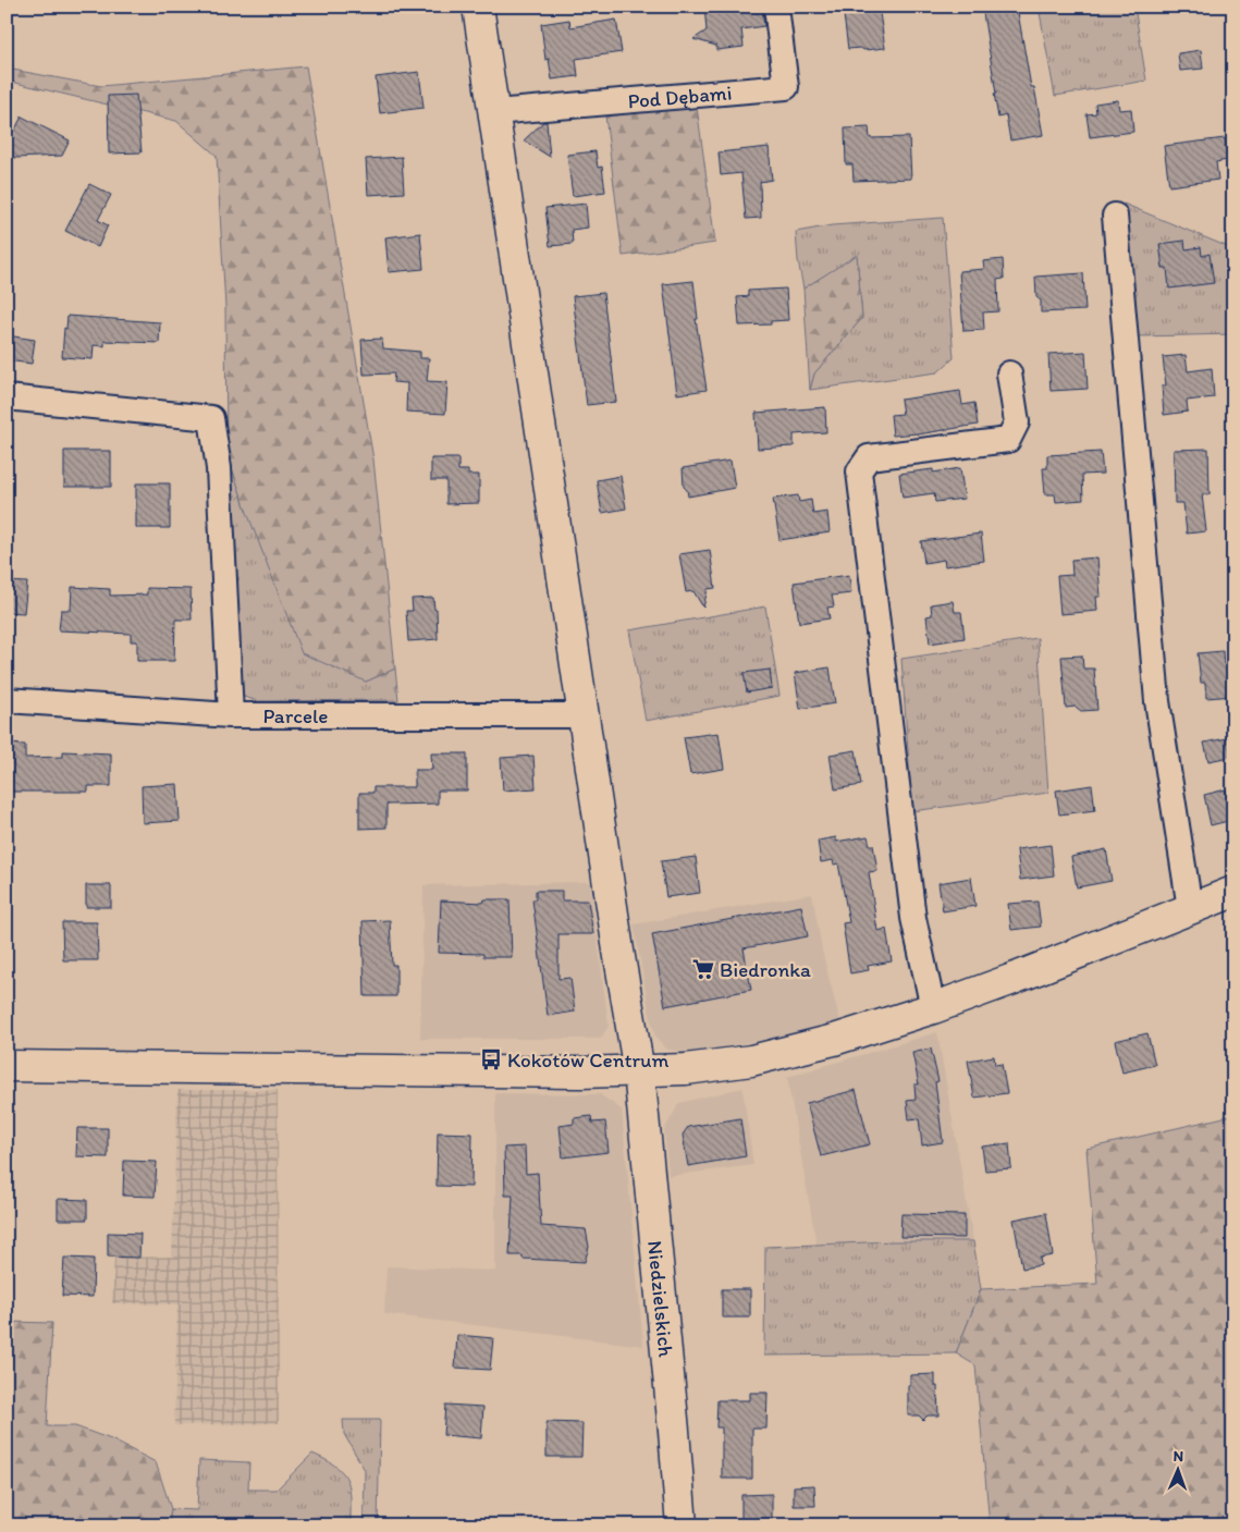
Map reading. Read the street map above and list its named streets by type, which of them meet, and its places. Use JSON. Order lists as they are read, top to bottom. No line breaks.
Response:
{"streets":{"street":["Pod Dębami","Parcele","Niedzielskich"]},"crossings":[["Pod Dębami","Niedzielskich"],["Parcele","Niedzielskich"]],"places":{"supermarket":["Biedronka"],"bus stop":["Kokotów Centrum"]},"north":"top"}
